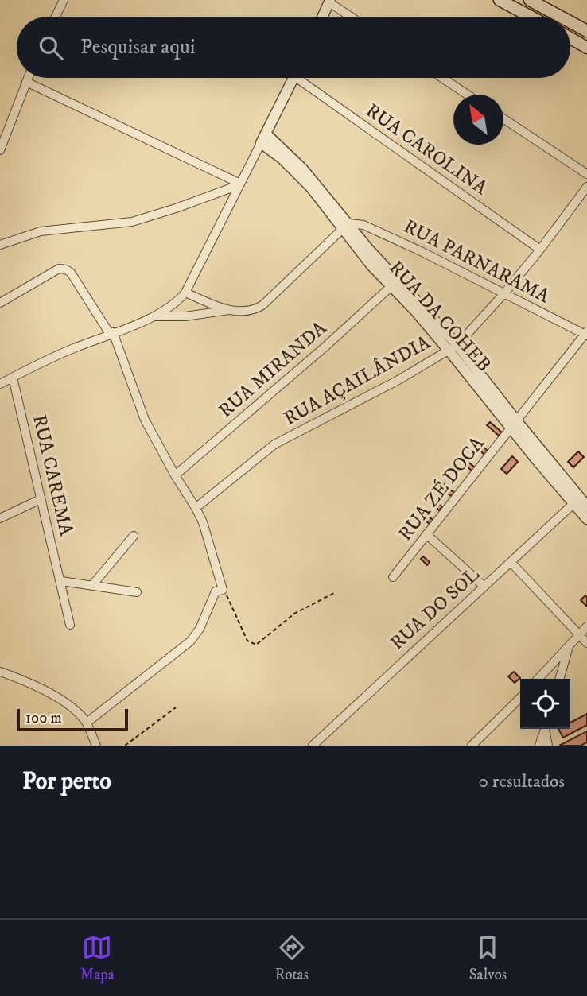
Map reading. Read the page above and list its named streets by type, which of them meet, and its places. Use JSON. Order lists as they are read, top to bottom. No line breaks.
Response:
{"streets":{"street":["RUA CAROLINA","RUA PARNARAMA","RUA DA COHEB","RUA MIRANDA","RUA AÇAILÂNDIA","RUA CAREMA","RUA ZÉ DOCA","RUA DO SOL"]},"crossings":[["RUA CAROLINA","RUA AÇAILÂNDIA"],["RUA PARNARAMA","RUA DA COHEB"],["RUA PARNARAMA","RUA AÇAILÂNDIA"],["RUA PARNARAMA","RUA ZÉ DOCA"],["RUA DA COHEB","RUA MIRANDA"],["RUA DA COHEB","RUA AÇAILÂNDIA"],["RUA DA COHEB","RUA ZÉ DOCA"],["RUA DA COHEB","RUA DO SOL"]],"scale_bar":"100 m","north":"top left","page":{"search":"Pesquisar aqui","scale":"100 m","heading":["Por perto","0 resultados"],"nav":["Mapa","Rotas","Salvos"]}}
